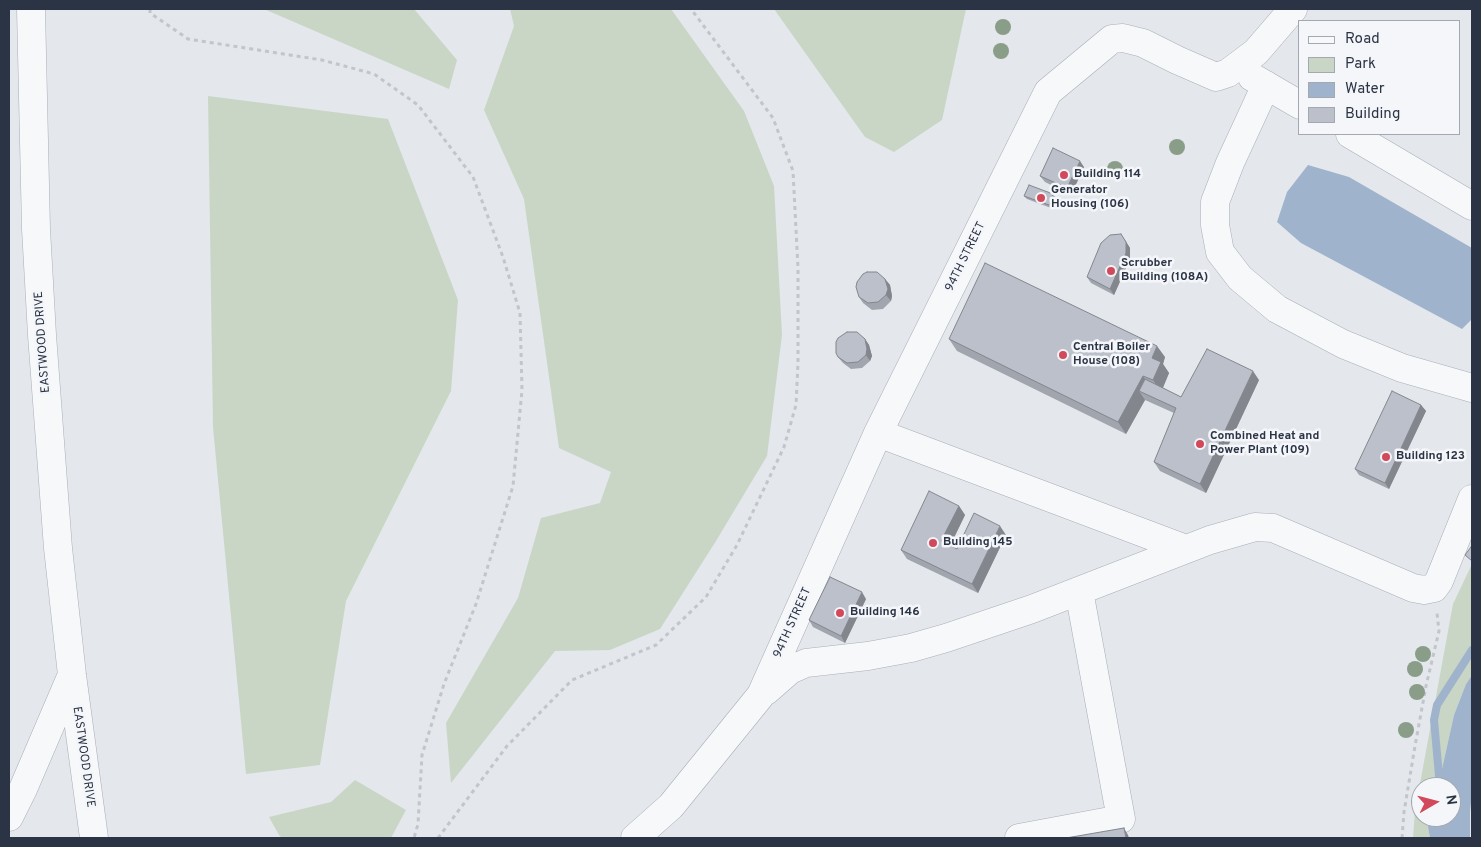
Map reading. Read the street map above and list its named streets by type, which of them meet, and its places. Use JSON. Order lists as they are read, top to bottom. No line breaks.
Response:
{"streets":{"street":["94TH STREET","EASTWOOD DRIVE"]},"places":["Building 114","Generator Housing (106)","Scrubber Building (108A)","Central Boiler House (108)","Combined Heat and Power Plant (109)","Building 123","Building 145","Building 146"],"legend":["Road","Park","Water","Building"],"north":"right"}
